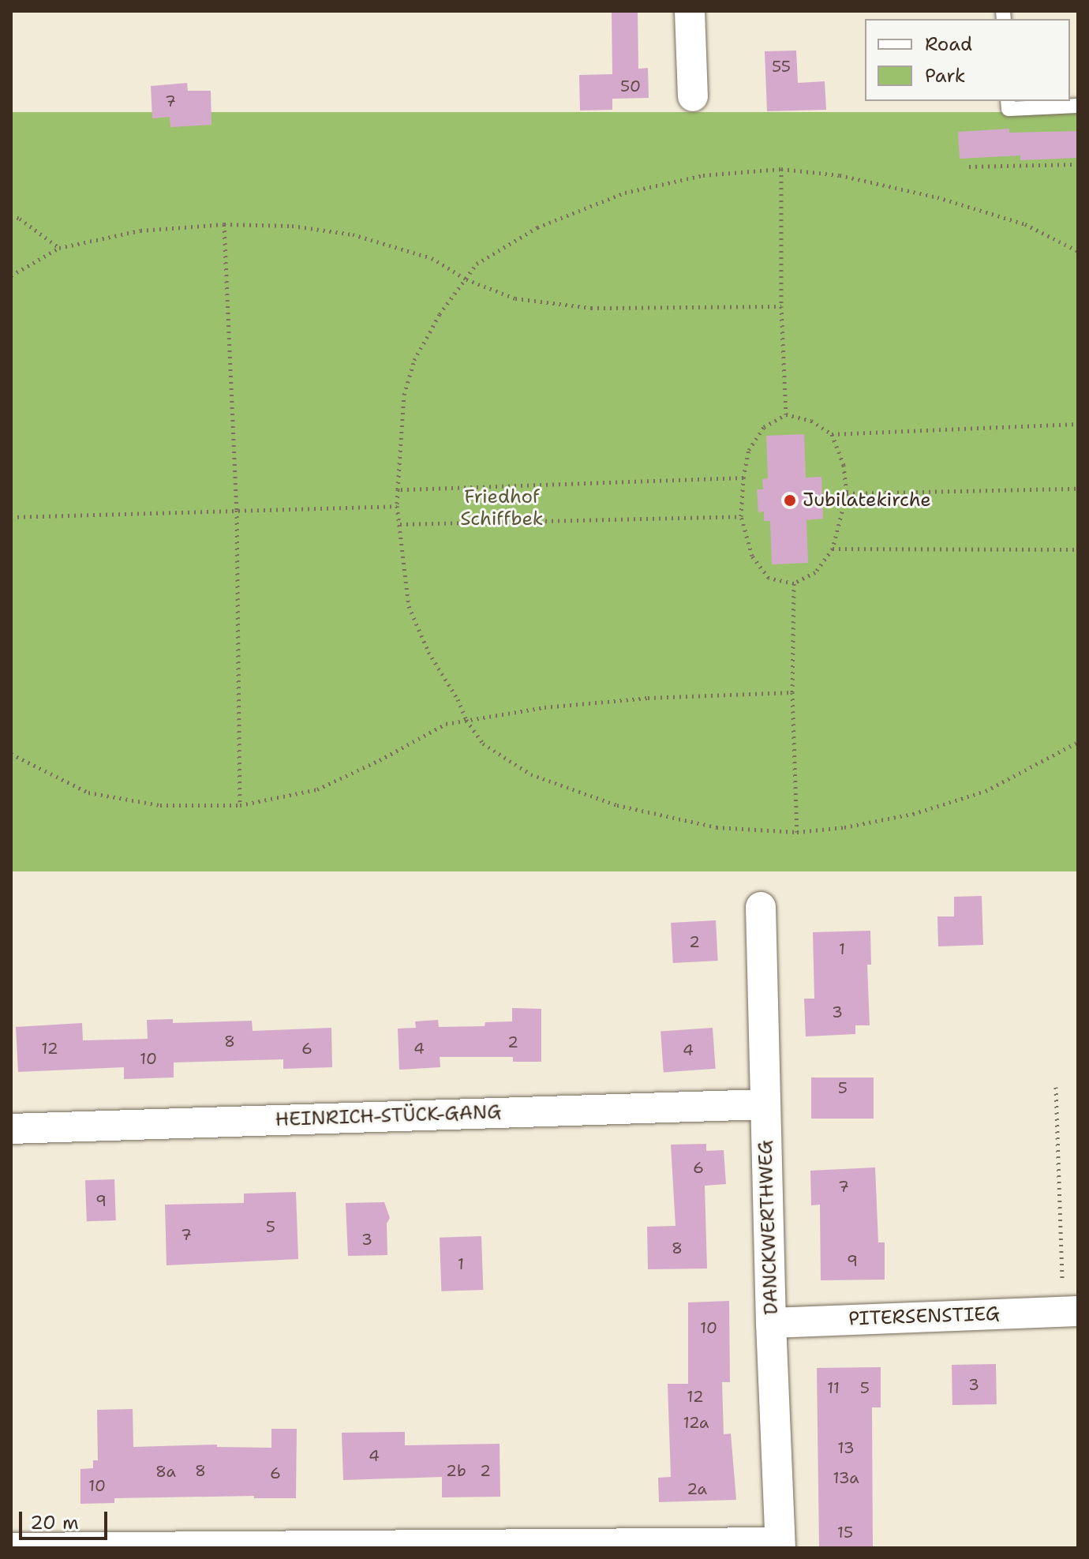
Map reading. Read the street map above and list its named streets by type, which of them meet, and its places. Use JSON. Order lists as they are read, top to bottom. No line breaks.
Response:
{"streets":{"street":["HEINRICH-STÜCK-GANG","DANCKWERTHWEG","PITERSENSTIEG"]},"crossings":[["HEINRICH-STÜCK-GANG","DANCKWERTHWEG"],["DANCKWERTHWEG","PITERSENSTIEG"]],"parks":["Friedhof Schiffbek"],"places":["Jubilatekirche"],"house_numbers":["55","50","7","2","1","3","8","2","12","6","4","4","10","5","6","7","9","5","7","3","8","9","1","10","3","11","5","12","12a","13","4","8","2b","2","8a","6","13a","10","2a","15"],"legend":["Road","Park"],"scale_bar":"20 m"}
